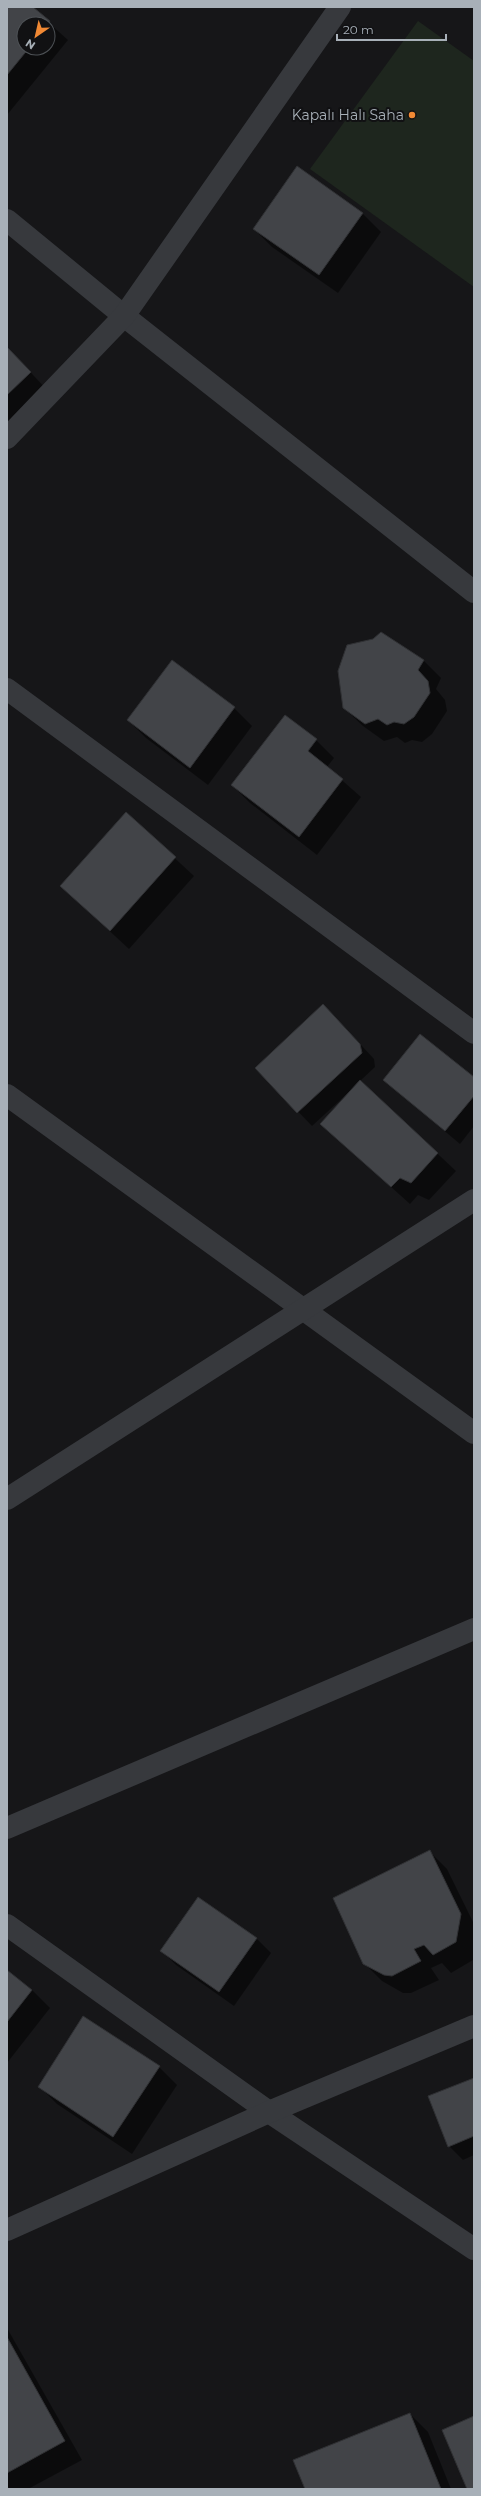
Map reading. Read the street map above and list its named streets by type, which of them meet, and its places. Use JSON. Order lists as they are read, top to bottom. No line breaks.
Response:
{"places":["Kapalı Halı Saha"],"scale_bar":"20 m","north":"bottom left"}
